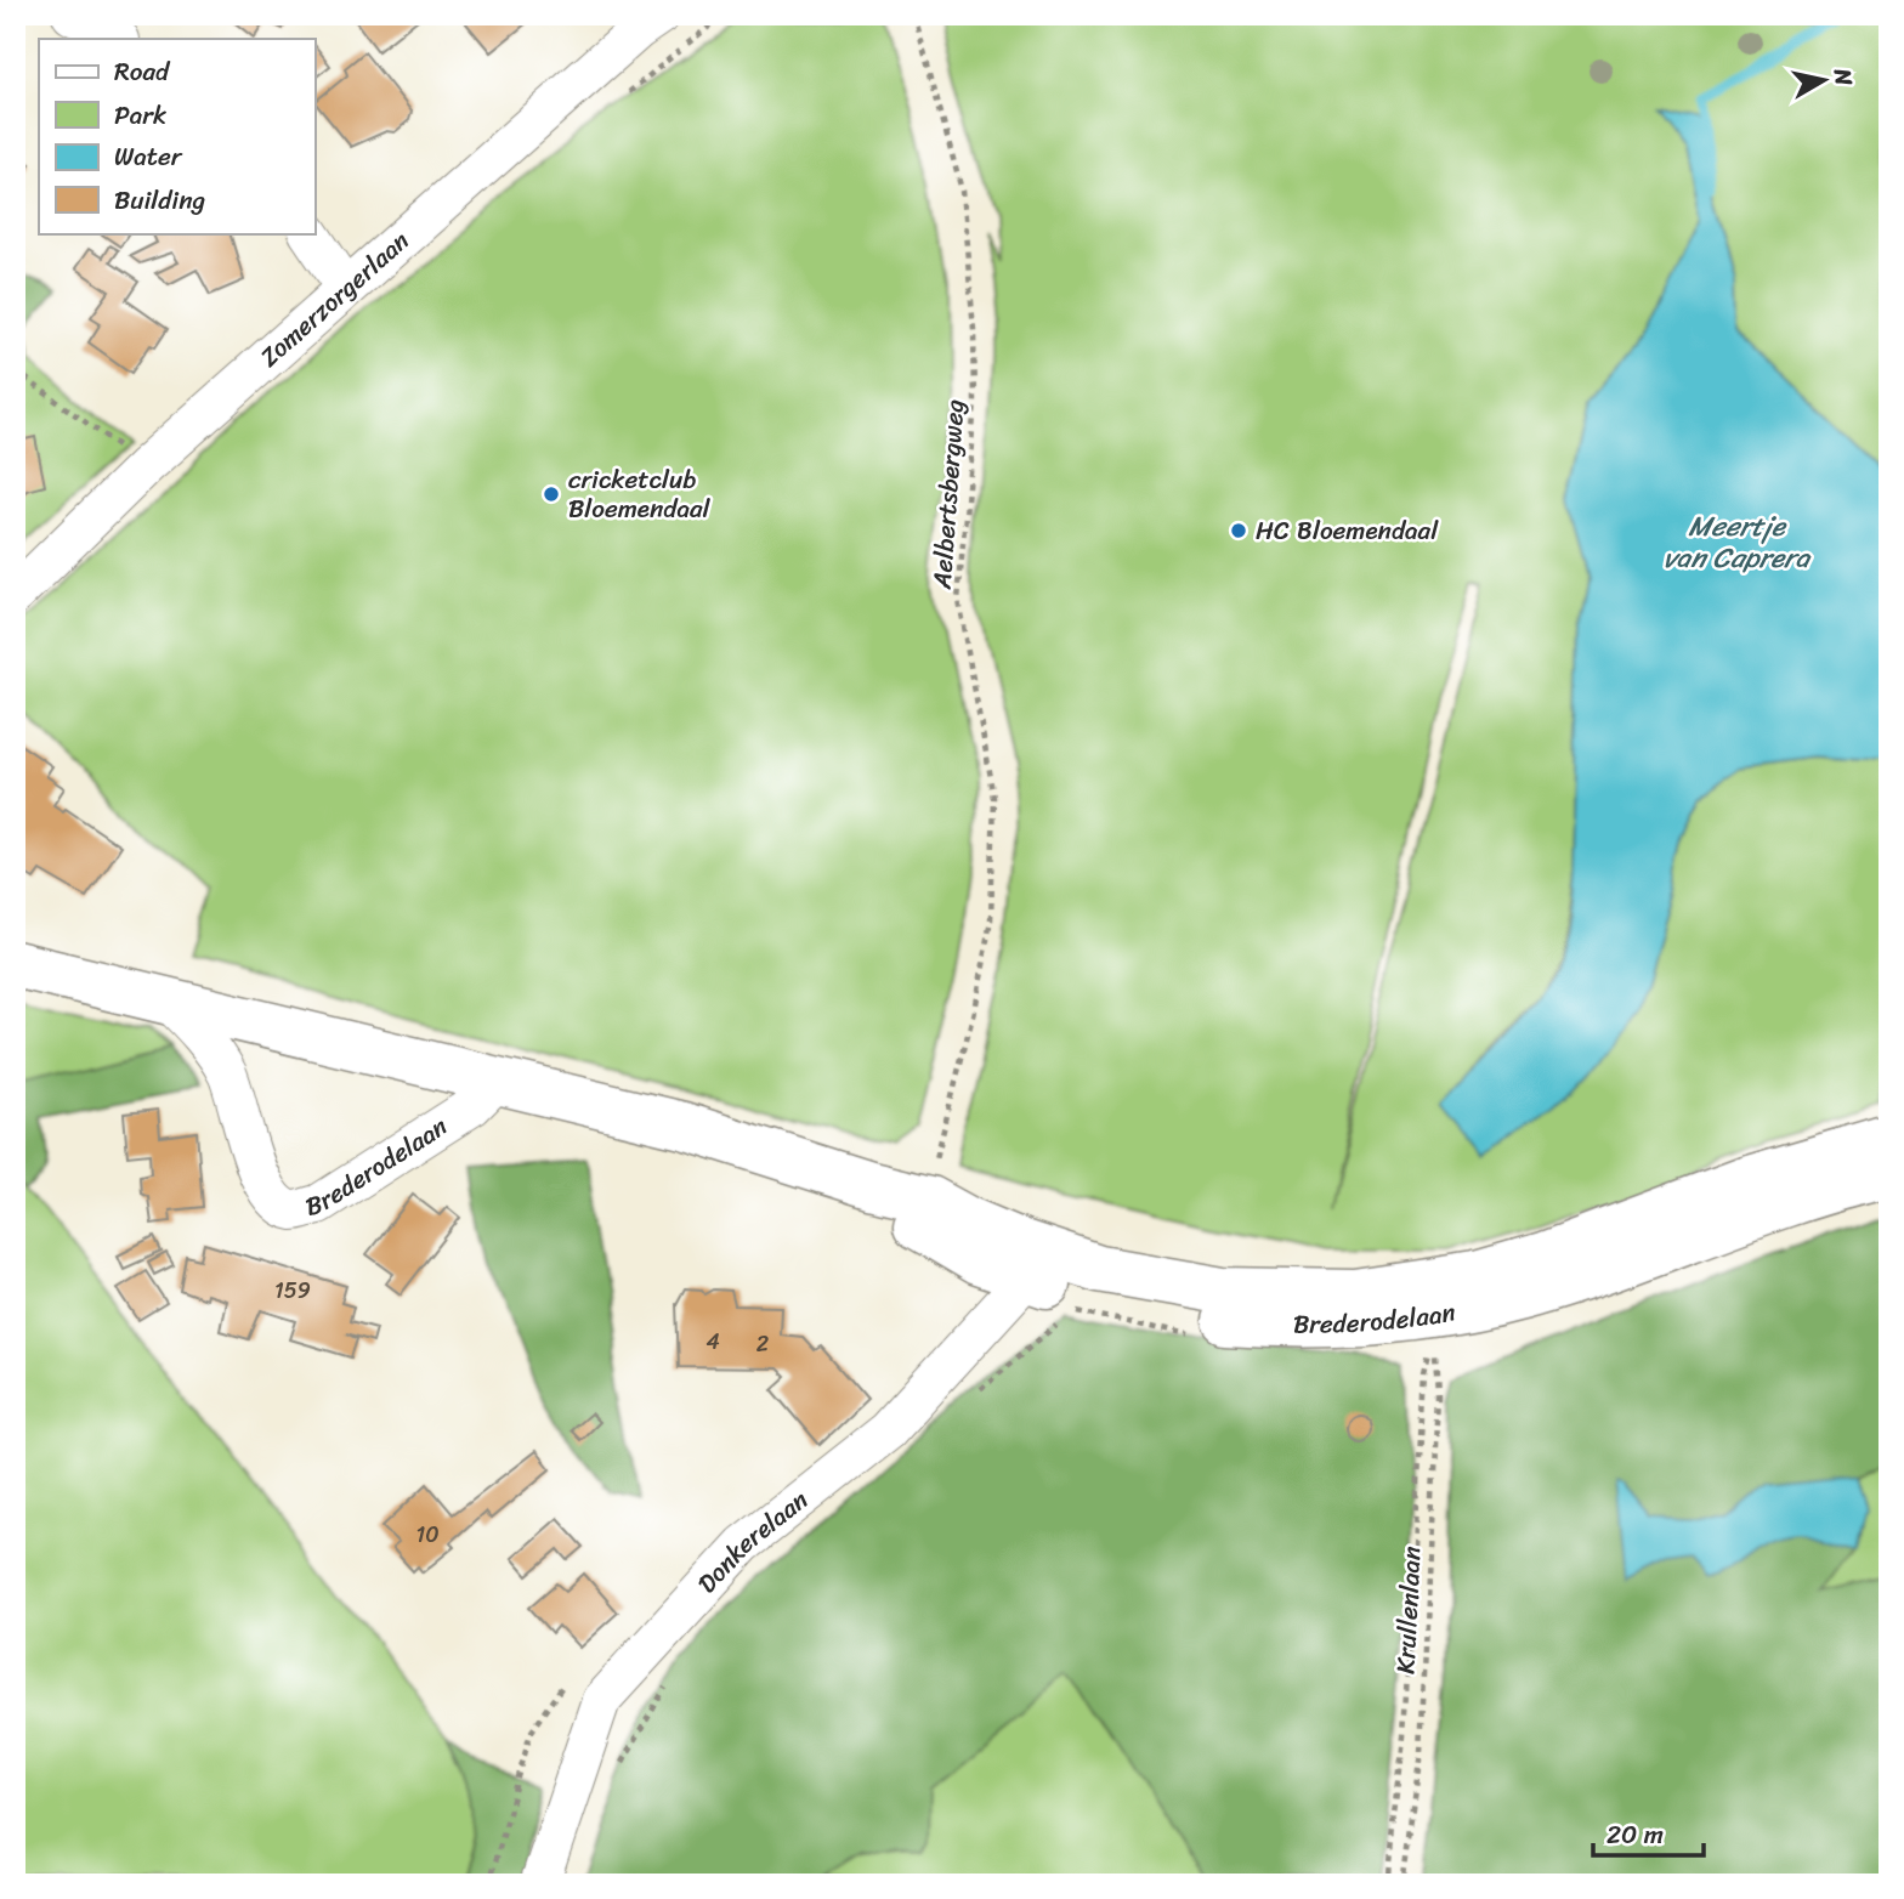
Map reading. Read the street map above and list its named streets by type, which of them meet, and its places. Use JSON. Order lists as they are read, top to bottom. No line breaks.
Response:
{"streets":{"street":["Zomerzorgerlaan","Brederodelaan","Donkerelaan"],"path":["Aelbertsbergweg","Krullenlaan"]},"crossings":[["Brederodelaan","Donkerelaan"],["Brederodelaan","Krullenlaan"]],"water":["Meertje van Caprera"],"places":["cricketclub Bloemendaal","HC Bloemendaal"],"house_numbers":["159","4","2","10"],"legend":["Road","Park","Water","Building"],"scale_bar":"20 m","north":"right"}
